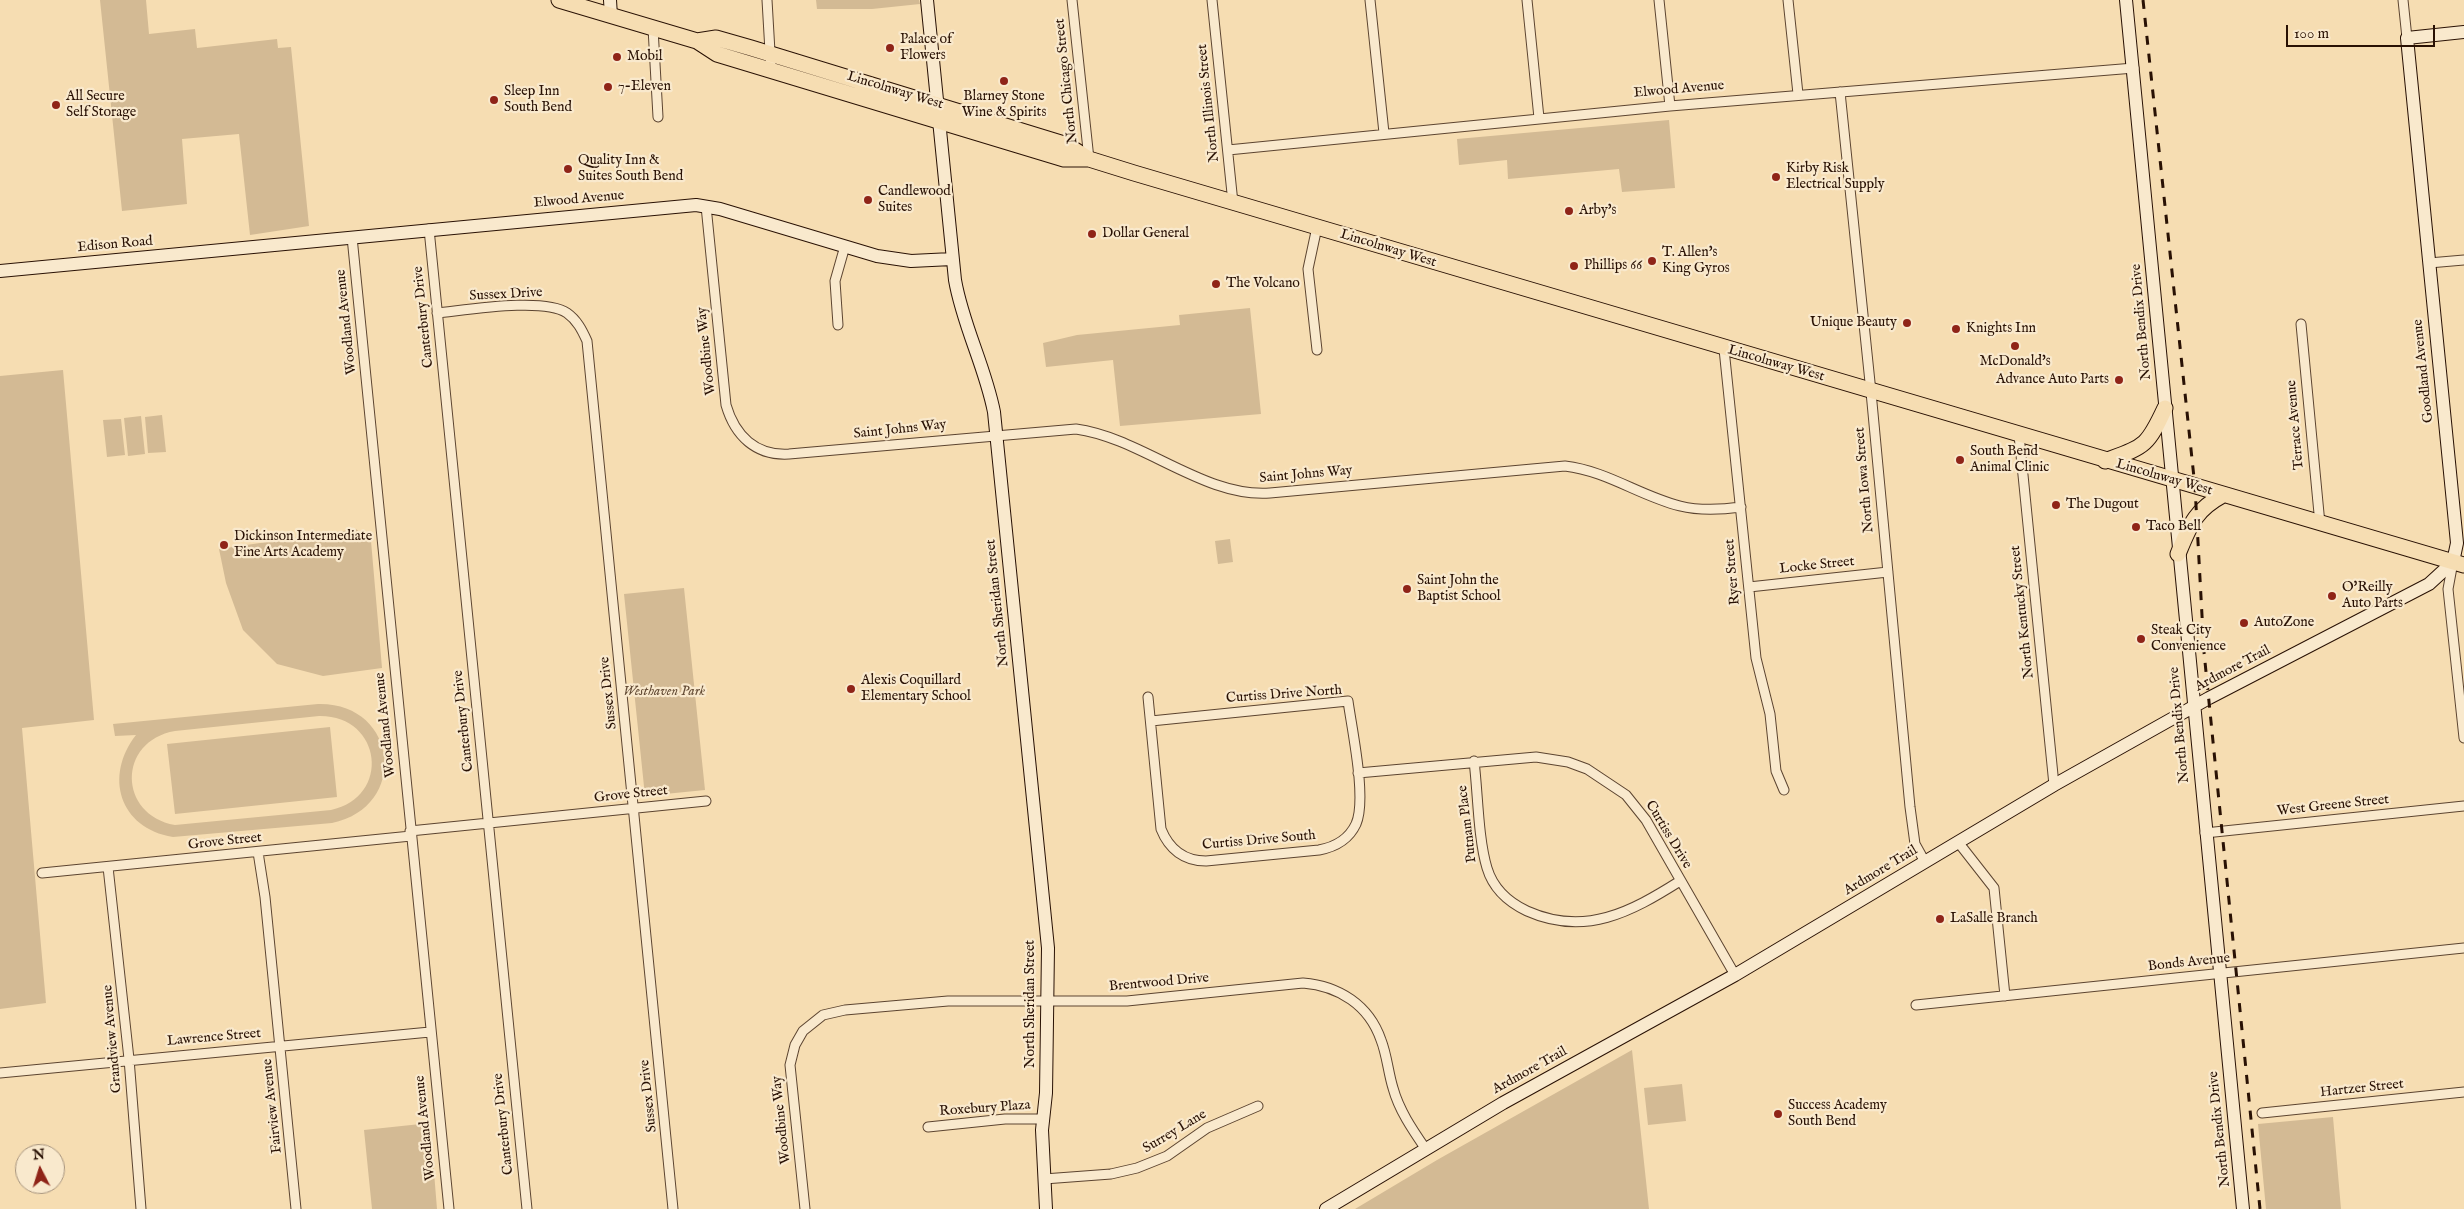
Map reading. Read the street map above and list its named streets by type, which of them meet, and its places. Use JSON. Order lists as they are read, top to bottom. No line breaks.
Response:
{"streets":{"main road":["Lincolnway West"],"street":["North Chicago Street","Elwood Avenue","North Illinois Street","Edison Road","Sussex Drive","Canterbury Drive","Woodland Avenue","North Bendix Drive","Woodbine Way","Goodland Avenue","Terrace Avenue","Saint Johns Way","North Iowa Street","Locke Street","Ryer Street","North Sheridan Street","North Kentucky Street","Ardmore Trail","Curtiss Drive North","Grove Street","West Greene Street","Putnam Place","Curtiss Drive","Curtiss Drive South","Bonds Avenue","Brentwood Drive","Lawrence Street","Grandview Avenue","Hartzer Street","Fairview Avenue","Roxebury Plaza","Surrey Lane"]},"crossings":[["North Chicago Street","Lincolnway West"],["Elwood Avenue","North Illinois Street"],["Elwood Avenue","Edison Road"],["Elwood Avenue","Canterbury Drive"],["Elwood Avenue","Woodland Avenue"],["Elwood Avenue","North Bendix Drive"],["Elwood Avenue","Woodbine Way"],["Elwood Avenue","North Iowa Street"],["Elwood Avenue","North Sheridan Street"],["Lincolnway West","North Illinois Street"],["Lincolnway West","North Bendix Drive"],["Lincolnway West","Goodland Avenue"],["Lincolnway West","Terrace Avenue"],["Lincolnway West","North Iowa Street"],["Lincolnway West","Ryer Street"],["Lincolnway West","North Sheridan Street"],["Lincolnway West","North Kentucky Street"],["Lincolnway West","Ardmore Trail"],["Sussex Drive","Canterbury Drive"],["Sussex Drive","Grove Street"],["Canterbury Drive","Grove Street"],["Woodland Avenue","Grove Street"],["Woodland Avenue","Lawrence Street"],["North Bendix Drive","Ardmore Trail"],["North Bendix Drive","West Greene Street"],["North Bendix Drive","Bonds Avenue"],["Woodbine Way","Saint Johns Way"],["Woodbine Way","Brentwood Drive"],["Goodland Avenue","Ardmore Trail"],["Saint Johns Way","Ryer Street"],["Saint Johns Way","North Sheridan Street"],["North Iowa Street","Locke Street"],["North Iowa Street","Ardmore Trail"],["Locke Street","Ryer Street"],["North Sheridan Street","Brentwood Drive"],["North Sheridan Street","Roxebury Plaza"],["North Sheridan Street","Surrey Lane"],["North Kentucky Street","Ardmore Trail"],["Ardmore Trail","Curtiss Drive"],["Ardmore Trail","Brentwood Drive"],["Curtiss Drive North","Curtiss Drive"],["Curtiss Drive North","Curtiss Drive South"],["Grove Street","Grandview Avenue"],["Grove Street","Fairview Avenue"],["Putnam Place","Curtiss Drive"],["Curtiss Drive","Curtiss Drive South"],["Lawrence Street","Grandview Avenue"],["Lawrence Street","Fairview Avenue"]],"parks":["Westhaven Park"],"places":["Palace of Flowers","Mobil","Blarney Stone Wine & Spirits","7-Eleven","Sleep Inn South Bend","All Secure Self Storage","Quality Inn & Suites South Bend","Kirby Risk Electrical Supply","Candlewood Suites","Arby's","Dollar General","T. Allen's King Gyros","Phillips 66","The Volcano","Unique Beauty","Knights Inn","McDonald's","Advance Auto Parts","South Bend Animal Clinic","The Dugout","Taco Bell","Dickinson Intermediate Fine Arts Academy","Saint John the Baptist School","O'Reilly Auto Parts","AutoZone","Steak City Convenience","Alexis Coquillard Elementary School","LaSalle Branch","Success Academy South Bend"],"scale_bar":"100 m","north":"top"}
